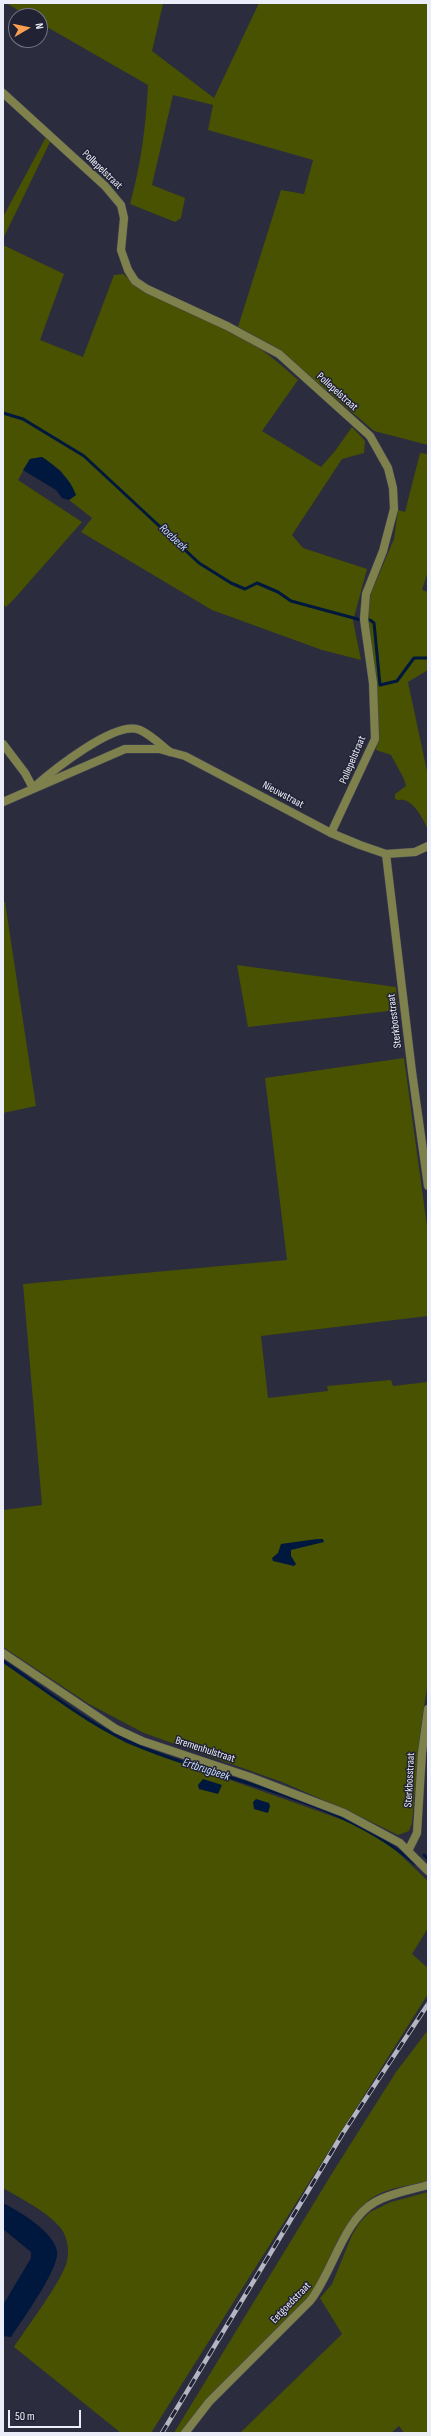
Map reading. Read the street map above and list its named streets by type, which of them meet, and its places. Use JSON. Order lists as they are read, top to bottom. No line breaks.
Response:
{"streets":{"street":["Pollepelstraat","Nieuwstraat","Sterkbosstraat","Bremenhulstraat","Eetgoedstraat"]},"crossings":[["Pollepelstraat","Nieuwstraat"],["Nieuwstraat","Sterkbosstraat"],["Sterkbosstraat","Bremenhulstraat"]],"water":["Roebeek","Ertbrugbeek"],"scale_bar":"50 m","north":"right"}
